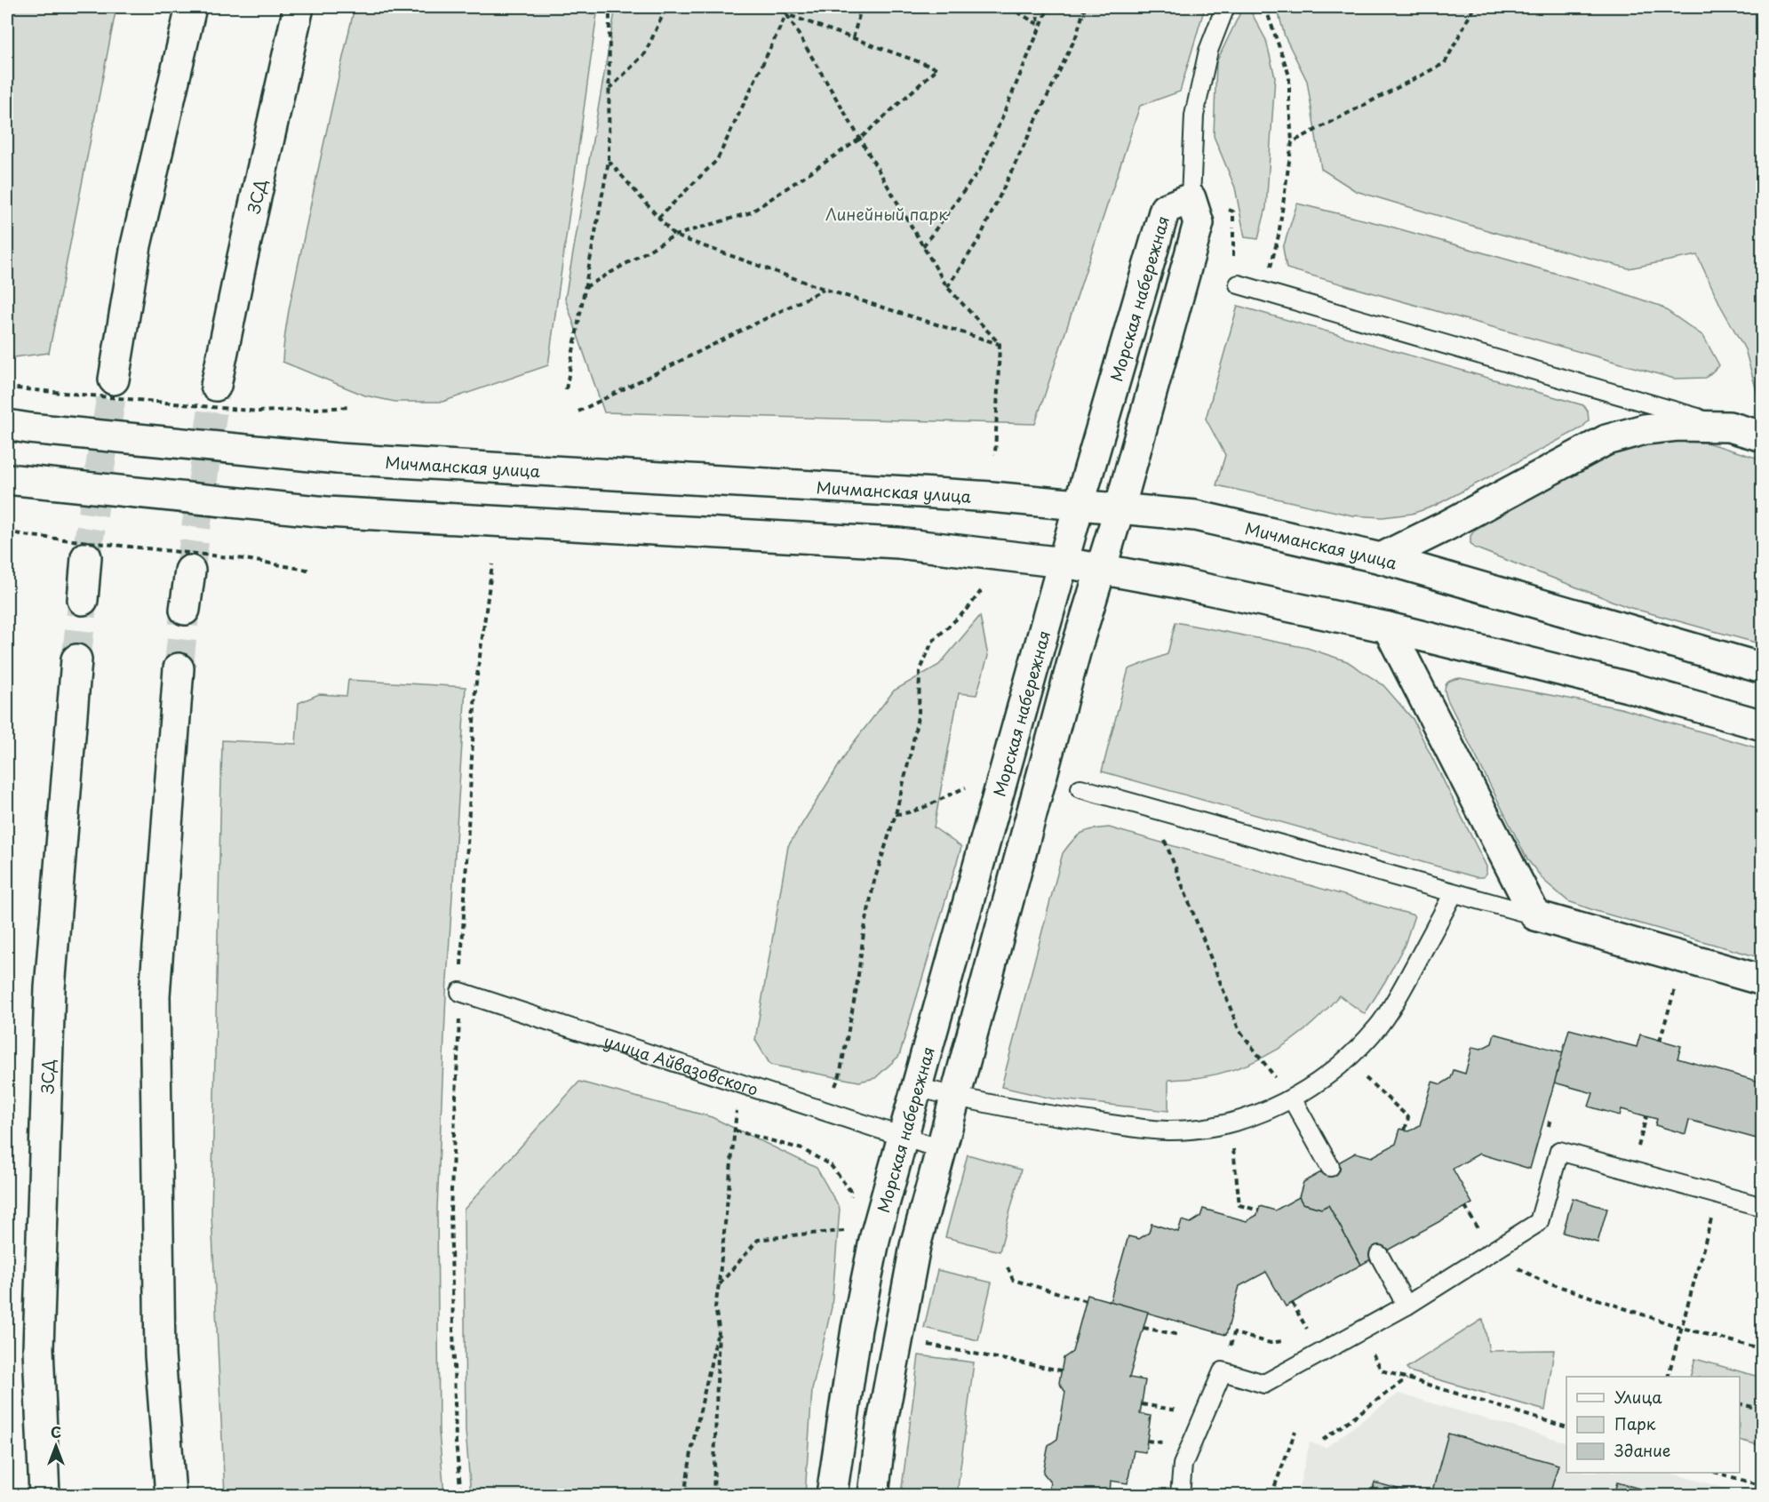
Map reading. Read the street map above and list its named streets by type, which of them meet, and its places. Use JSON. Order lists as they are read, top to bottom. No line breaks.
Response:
{"streets":{"main road":["ЗСД","Морская набережная","Мичманская улица"],"lane":["улица Айвазовского"]},"crossings":[["Морская набережная","Мичманская улица"],["Морская набережная","улица Айвазовского"]],"parks":["Линейный парк"],"legend":["Улица","Парк","Здание"],"north":"top"}
